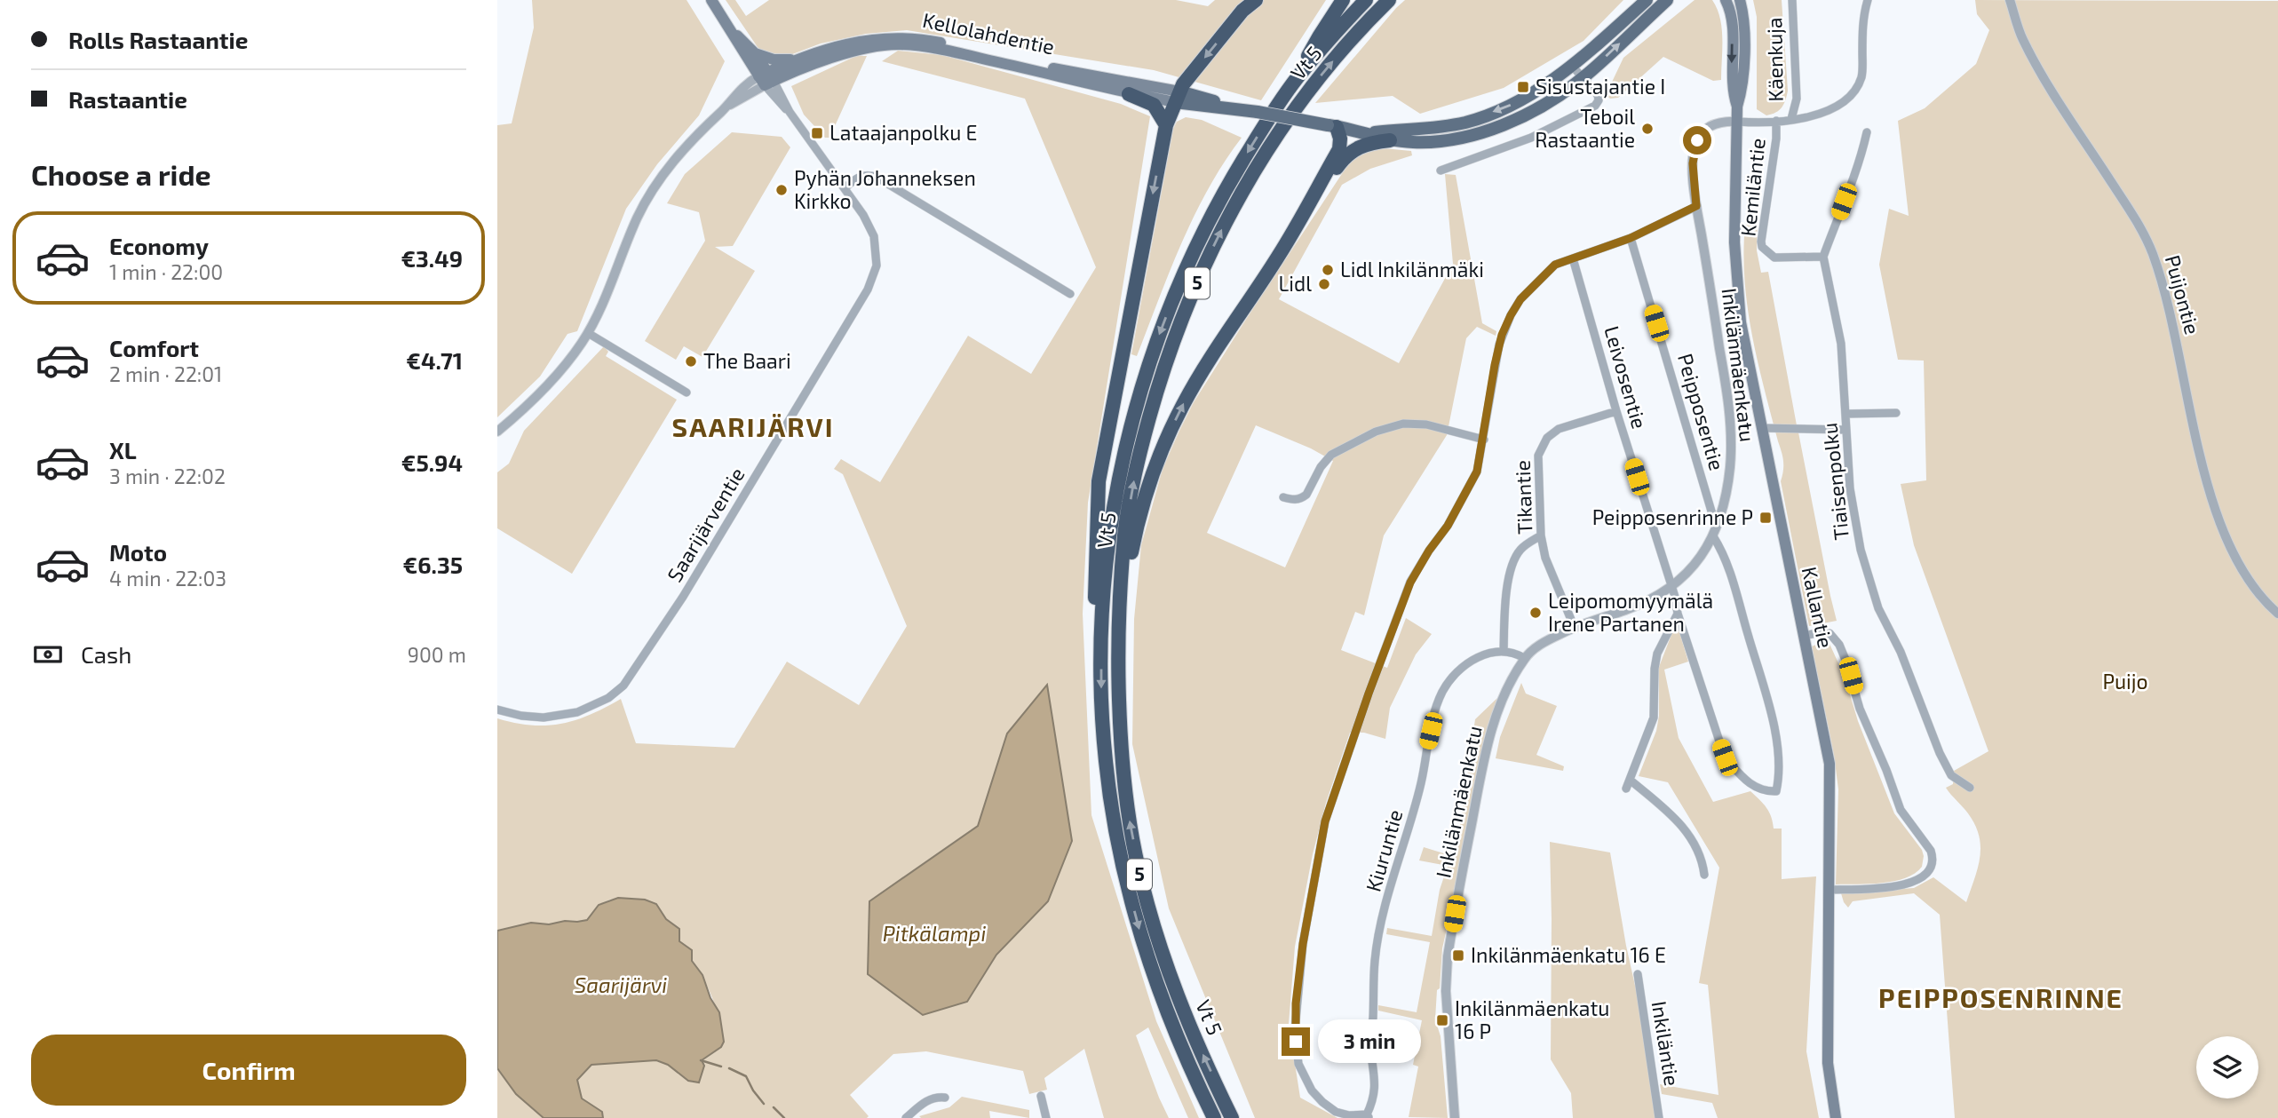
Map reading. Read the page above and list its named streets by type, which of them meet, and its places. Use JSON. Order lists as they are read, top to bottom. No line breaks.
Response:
{"streets":{"highway":["Vt 5","5"],"main road":["Kellolahdentie","Kallantie"],"street":["Käenkuja","Kemiläntie","Puijontie","Inkilänmäenkatu","Leivosentie","Peipposentie","Tiaisenpolku","Tikantie","Saarijärventie","Kiuruntie","Inkiläntie"]},"crossings":[["Kellolahdentie","Saarijärventie"],["Kemiläntie","Tiaisenpolku"],["Inkilänmäenkatu","Leivosentie"],["Inkilänmäenkatu","Peipposentie"],["Inkilänmäenkatu","Tikantie"],["Inkilänmäenkatu","Kallantie"],["Leivosentie","Tikantie"]],"districts":["SAARIJÄRVI","PEIPPOSENRINNE"],"water":["Pitkälampi","Saarijärvi"],"parks":["Puijo"],"places":{"transit":["Sisustajantie I","Lataajanpolku E","Peipposenrinne P","Inkilänmäenkatu 16 E","Inkilänmäenkatu 16 P"],"other":["Teboil Rastaantie","Pyhän Johanneksen Kirkko","Lidl Inkilänmäki","Lidl","The Baari","Leipomomyymälä Irene Partanen"]},"page":{"banner":["Rolls Rastaantie","Rastaantie"],"heading":"Choose a ride","list":[{"name":"Economy","note":"1 min · 22:00","value":"€3.49"},{"name":"Comfort","note":"2 min · 22:01","value":"€4.71"},{"name":"XL","note":"3 min · 22:02","value":"€5.94"},{"name":"Moto","note":"4 min · 22:03","value":"€6.35"}],"pay":["Cash","900 m"],"bubble":"3 min","buttons":"Confirm"}}
